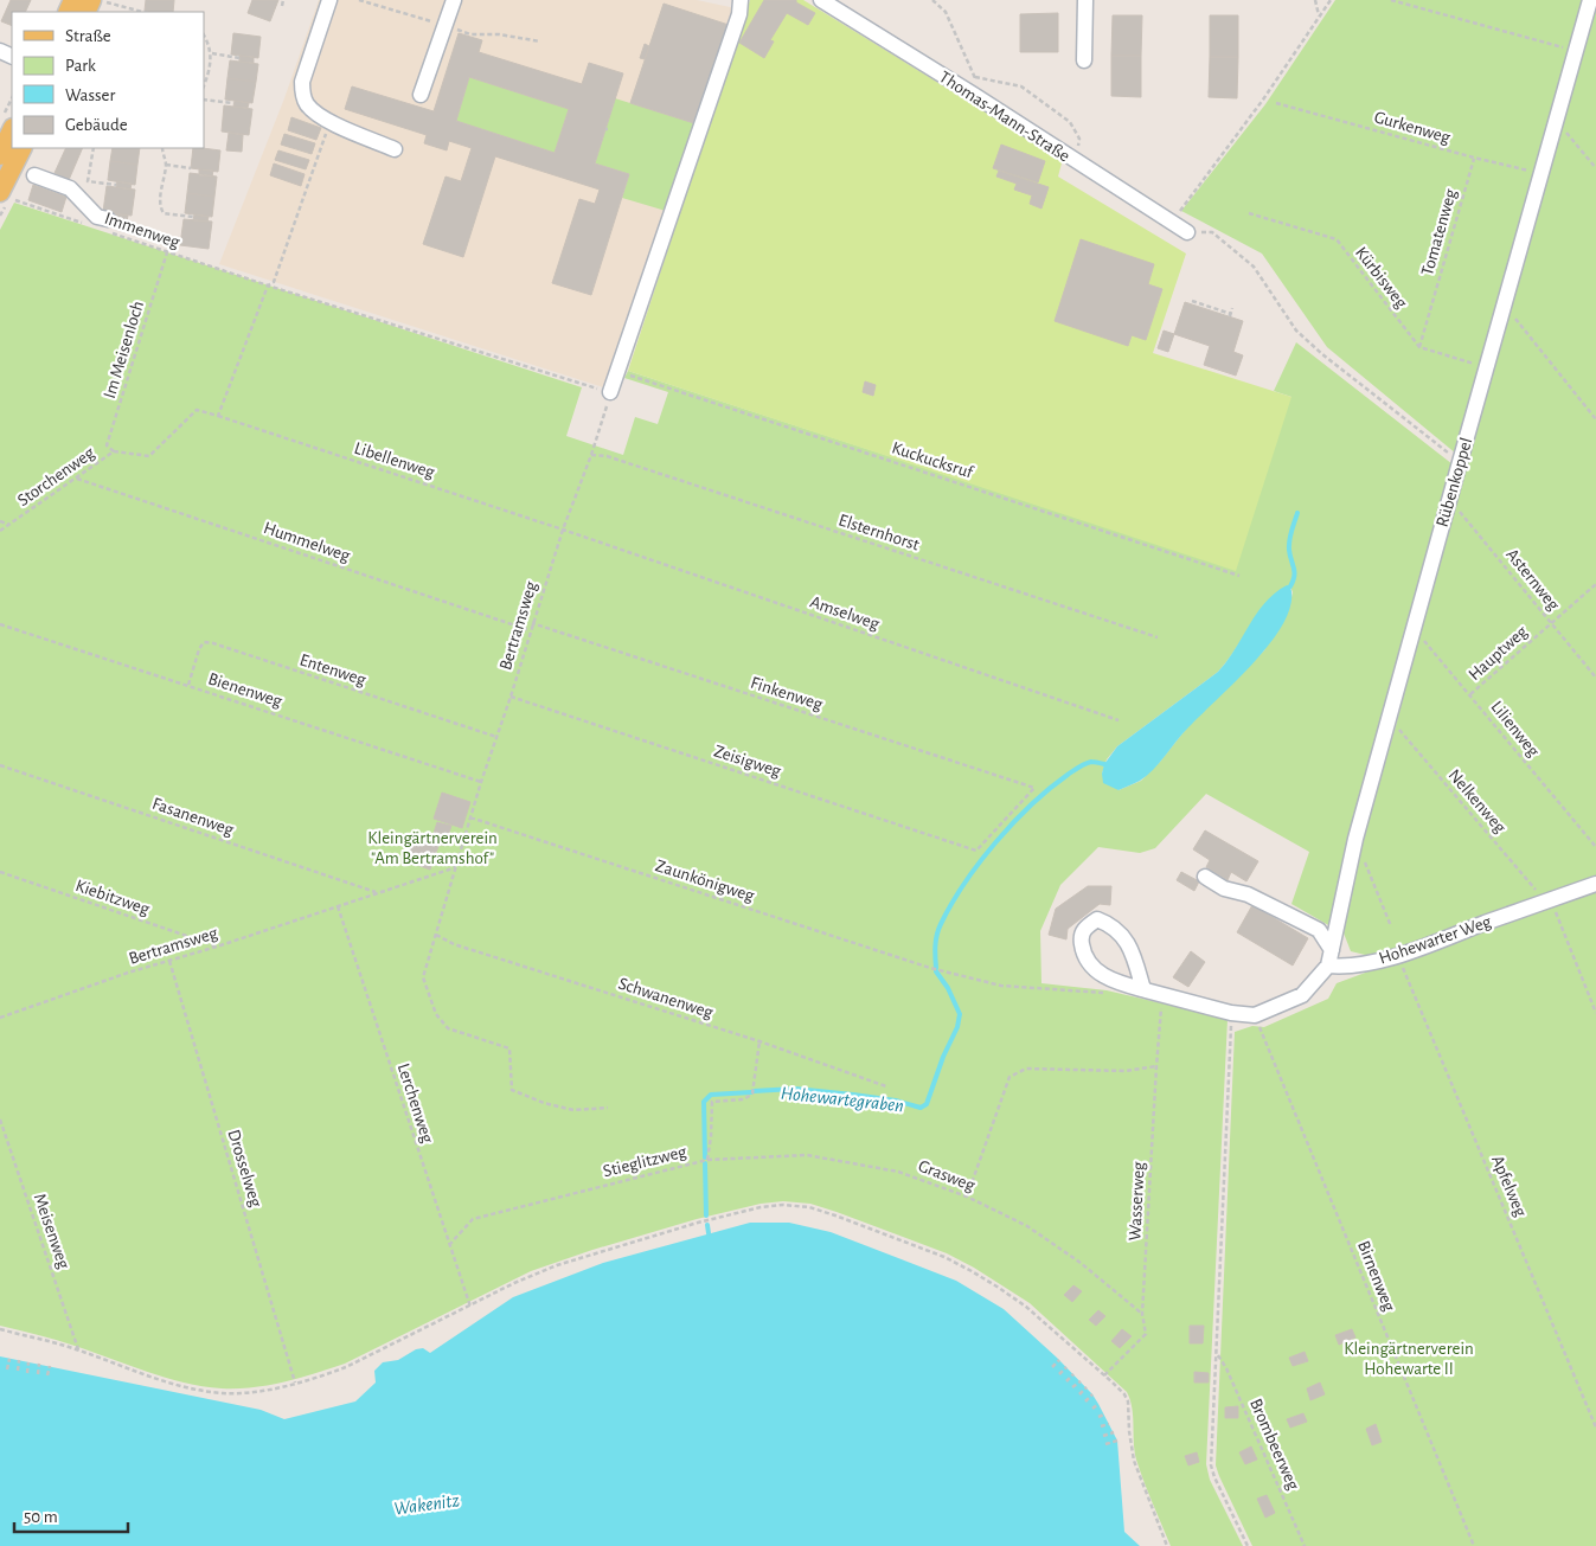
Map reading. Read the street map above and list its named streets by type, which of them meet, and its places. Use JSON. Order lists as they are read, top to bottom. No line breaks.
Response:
{"streets":{"street":["Thomas-Mann-Straße","Rübenkoppel","Hohewarter Weg"],"path":["Gurkenweg","Immenweg","Tomatenweg","Kürbisweg","Im Meisenloch","Libellenweg","Kuckucksruf","Storchenweg","Elsternhorst","Hummelweg","Asternweg","Amselweg","Bertramsweg","Hauptweg","Entenweg","Bienenweg","Finkenweg","Lilienweg","Zeisigweg","Nelkenweg","Fasanenweg","Zaunkönigweg","Kiebitzweg","Schwanenweg","Lerchenweg","Stieglitzweg","Drosselweg","Grasweg","Apfelweg","Wasserweg","Meisenweg","Birnenweg","Brombeerweg"]},"crossings":[["Gurkenweg","Tomatenweg"],["Gurkenweg","Rübenkoppel"],["Immenweg","Im Meisenloch"],["Immenweg","Bertramsweg"],["Tomatenweg","Kürbisweg"],["Im Meisenloch","Storchenweg"],["Libellenweg","Storchenweg"],["Libellenweg","Amselweg"],["Libellenweg","Bertramsweg"],["Storchenweg","Hummelweg"],["Rübenkoppel","Asternweg"],["Rübenkoppel","Lilienweg"],["Rübenkoppel","Nelkenweg"],["Rübenkoppel","Hohewarter Weg"],["Elsternhorst","Bertramsweg"],["Hummelweg","Bertramsweg"],["Asternweg","Hauptweg"],["Amselweg","Bertramsweg"],["Bertramsweg","Entenweg"],["Bertramsweg","Bienenweg"],["Bertramsweg","Finkenweg"],["Bertramsweg","Zeisigweg"],["Bertramsweg","Fasanenweg"],["Bertramsweg","Zaunkönigweg"],["Bertramsweg","Kiebitzweg"],["Bertramsweg","Schwanenweg"],["Bertramsweg","Lerchenweg"],["Bertramsweg","Drosselweg"],["Hauptweg","Lilienweg"],["Entenweg","Bienenweg"],["Finkenweg","Zeisigweg"],["Nelkenweg","Hohewarter Weg"],["Hohewarter Weg","Apfelweg"],["Schwanenweg","Stieglitzweg"],["Lerchenweg","Stieglitzweg"],["Stieglitzweg","Grasweg"],["Grasweg","Wasserweg"]],"water":["Hohewartegraben","Wakenitz"],"parks":["Kleingärtnerverein \"Am Bertramshof\"","Kleingärtnerverein Hohewarte II"],"legend":["Straße","Park","Wasser","Gebäude"],"scale_bar":"50 m"}
